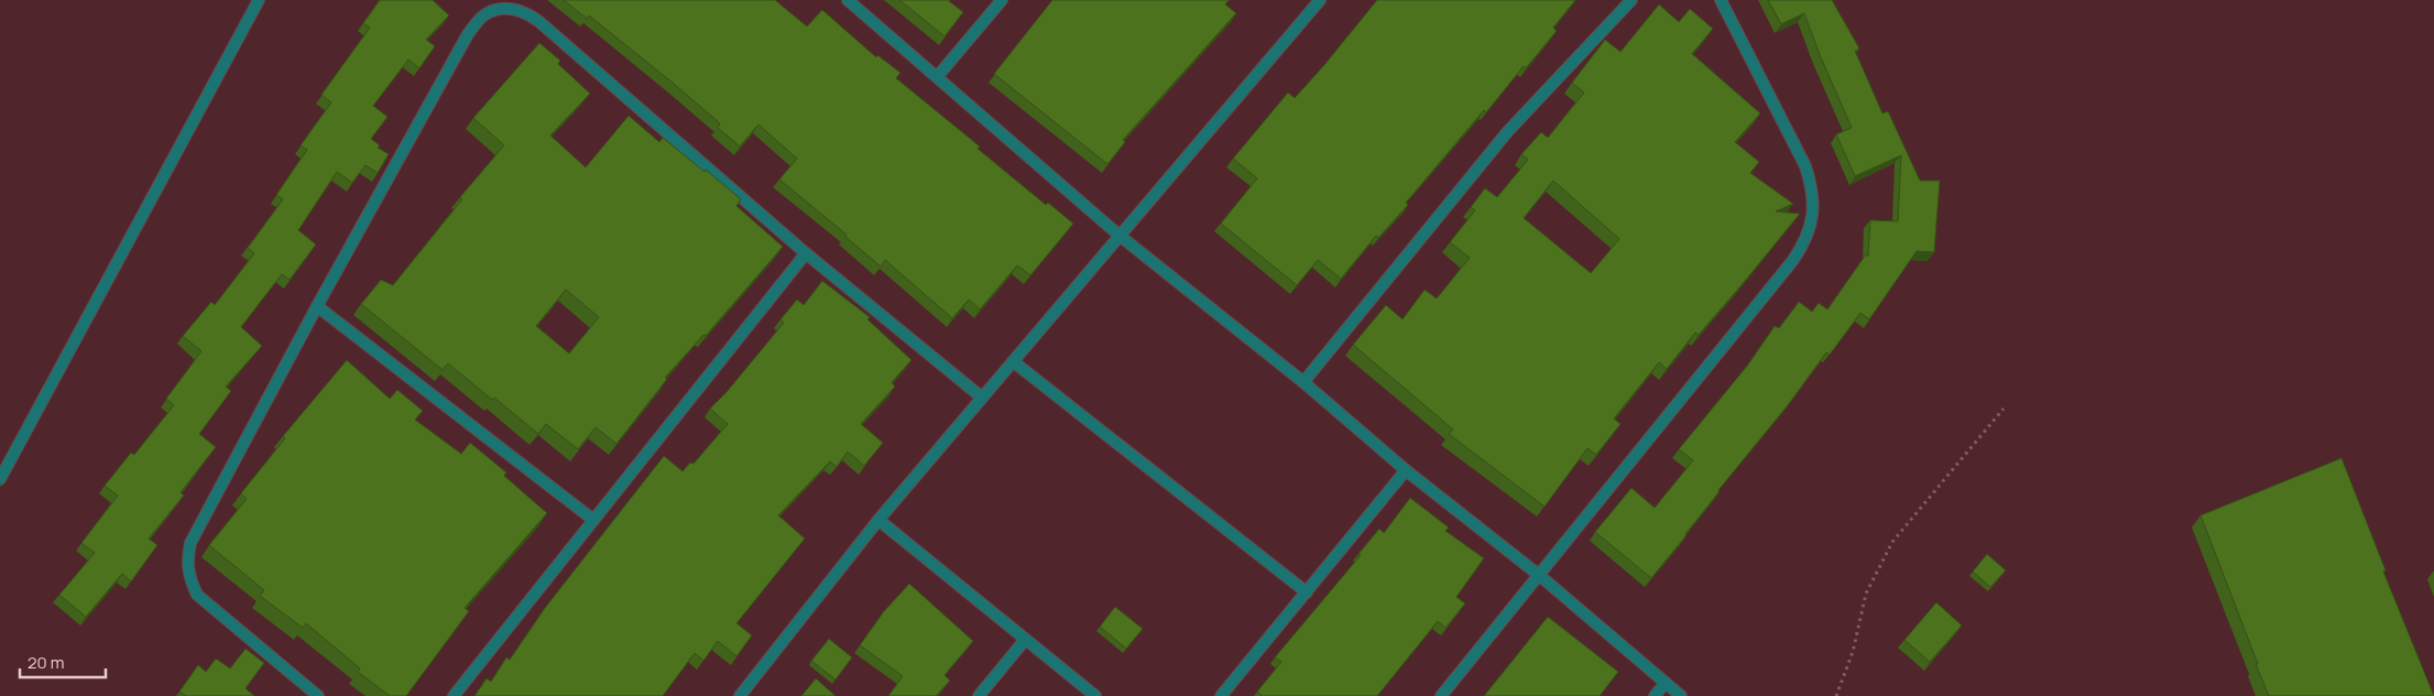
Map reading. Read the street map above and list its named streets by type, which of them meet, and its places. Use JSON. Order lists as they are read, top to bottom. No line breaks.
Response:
{"scale_bar":"20 m"}
